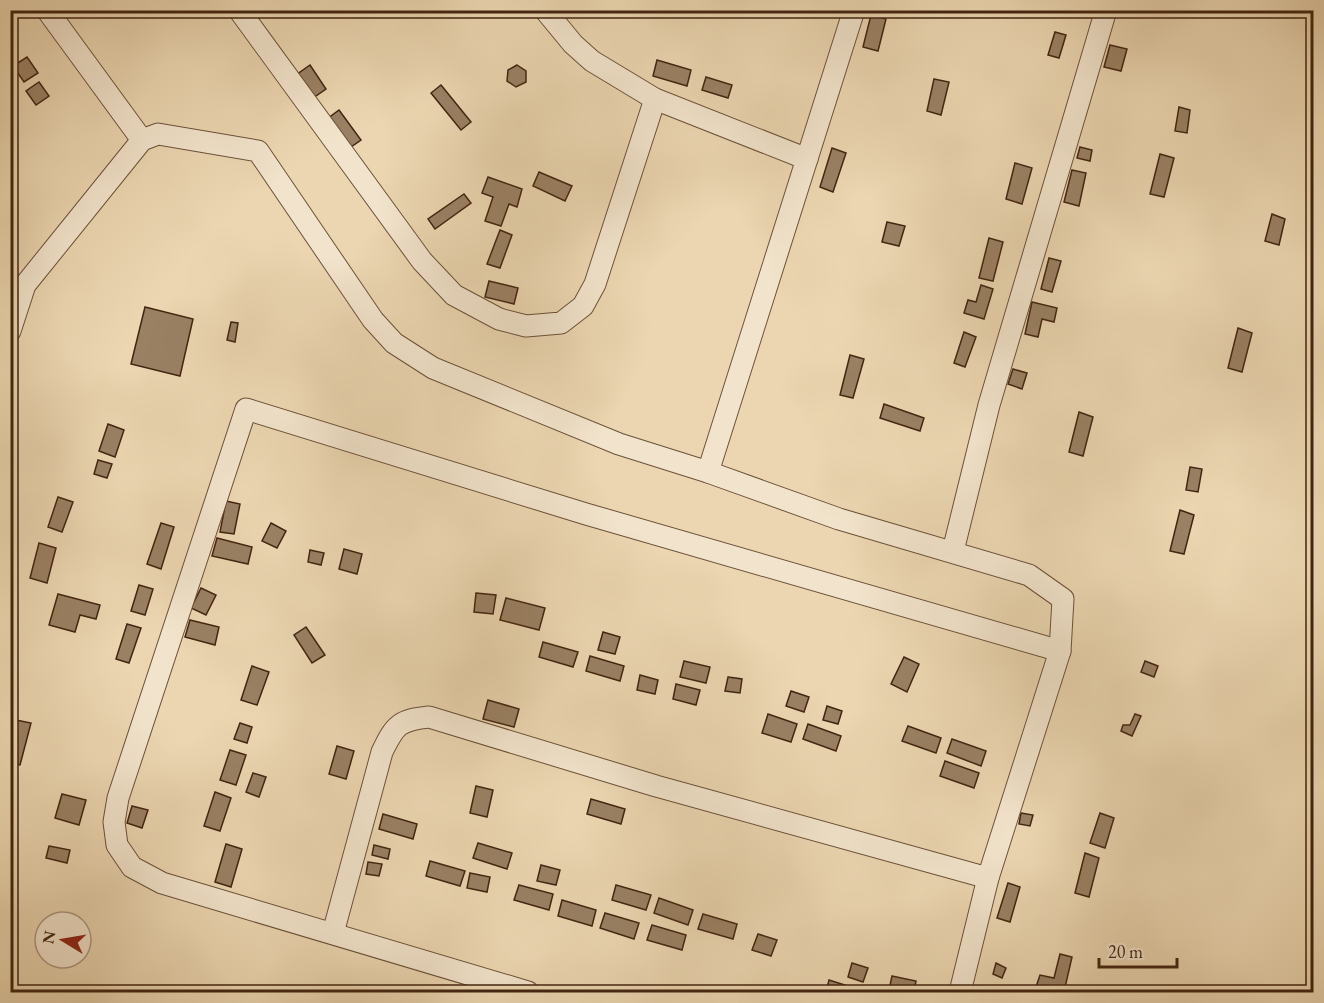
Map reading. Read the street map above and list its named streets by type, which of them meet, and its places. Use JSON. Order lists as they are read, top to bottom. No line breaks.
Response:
{"scale_bar":"20 m","north":"left"}
